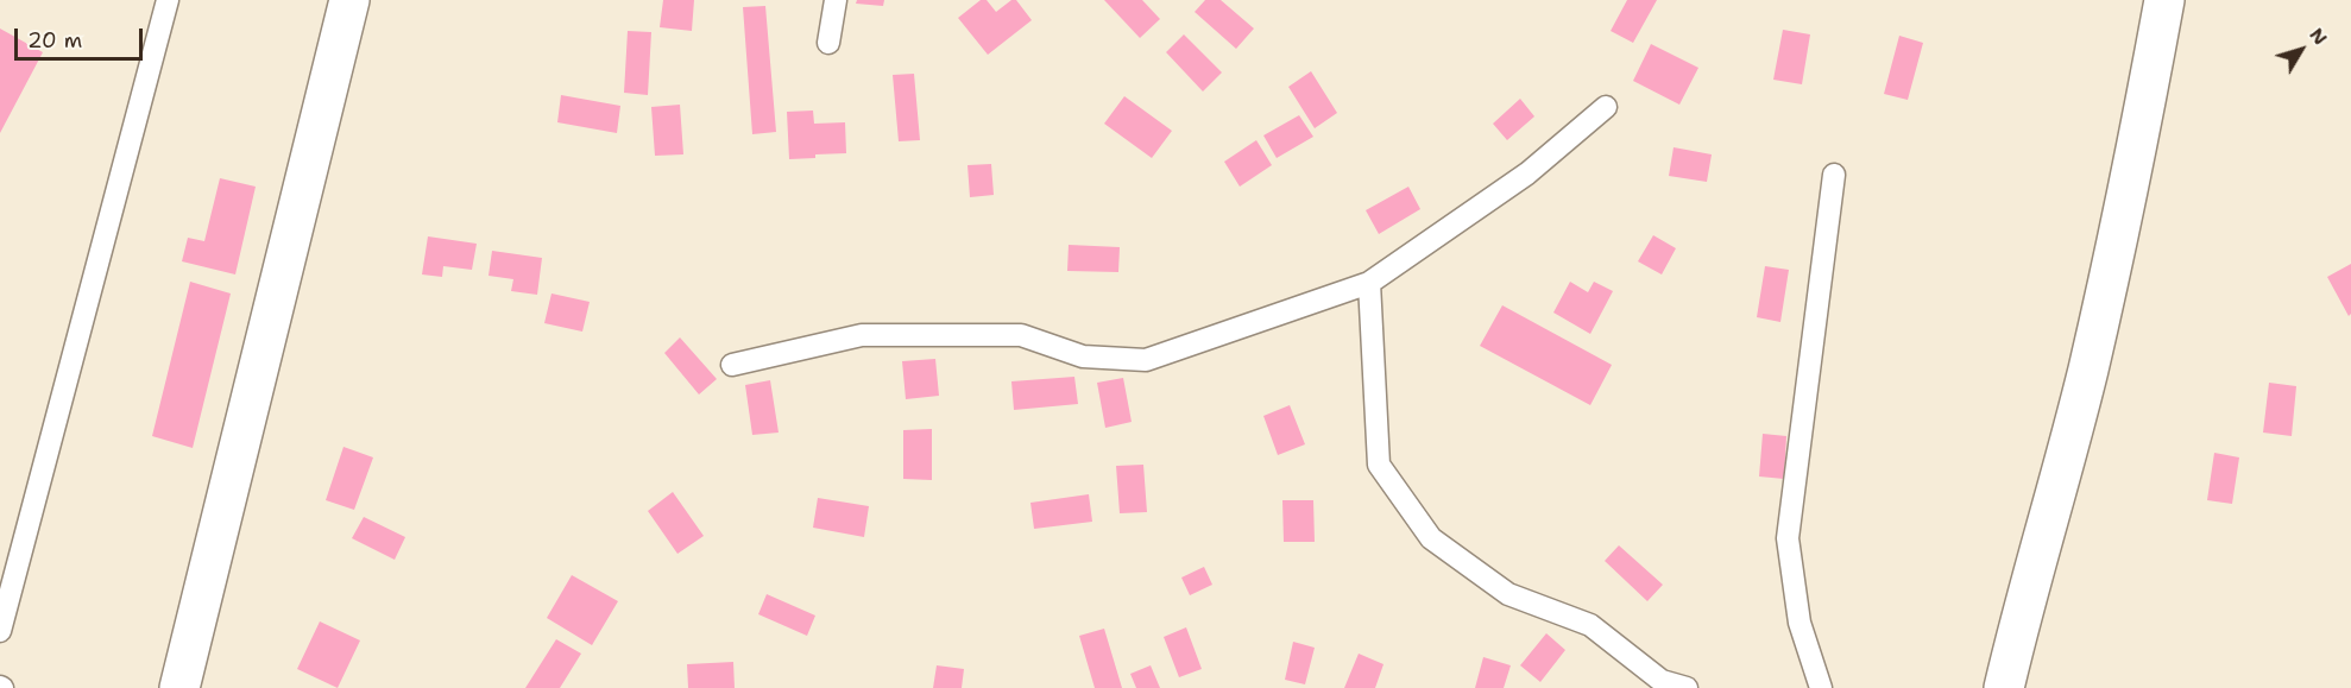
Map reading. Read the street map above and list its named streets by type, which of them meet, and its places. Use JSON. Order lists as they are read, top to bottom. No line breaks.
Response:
{"scale_bar":"20 m","north":"top right"}
